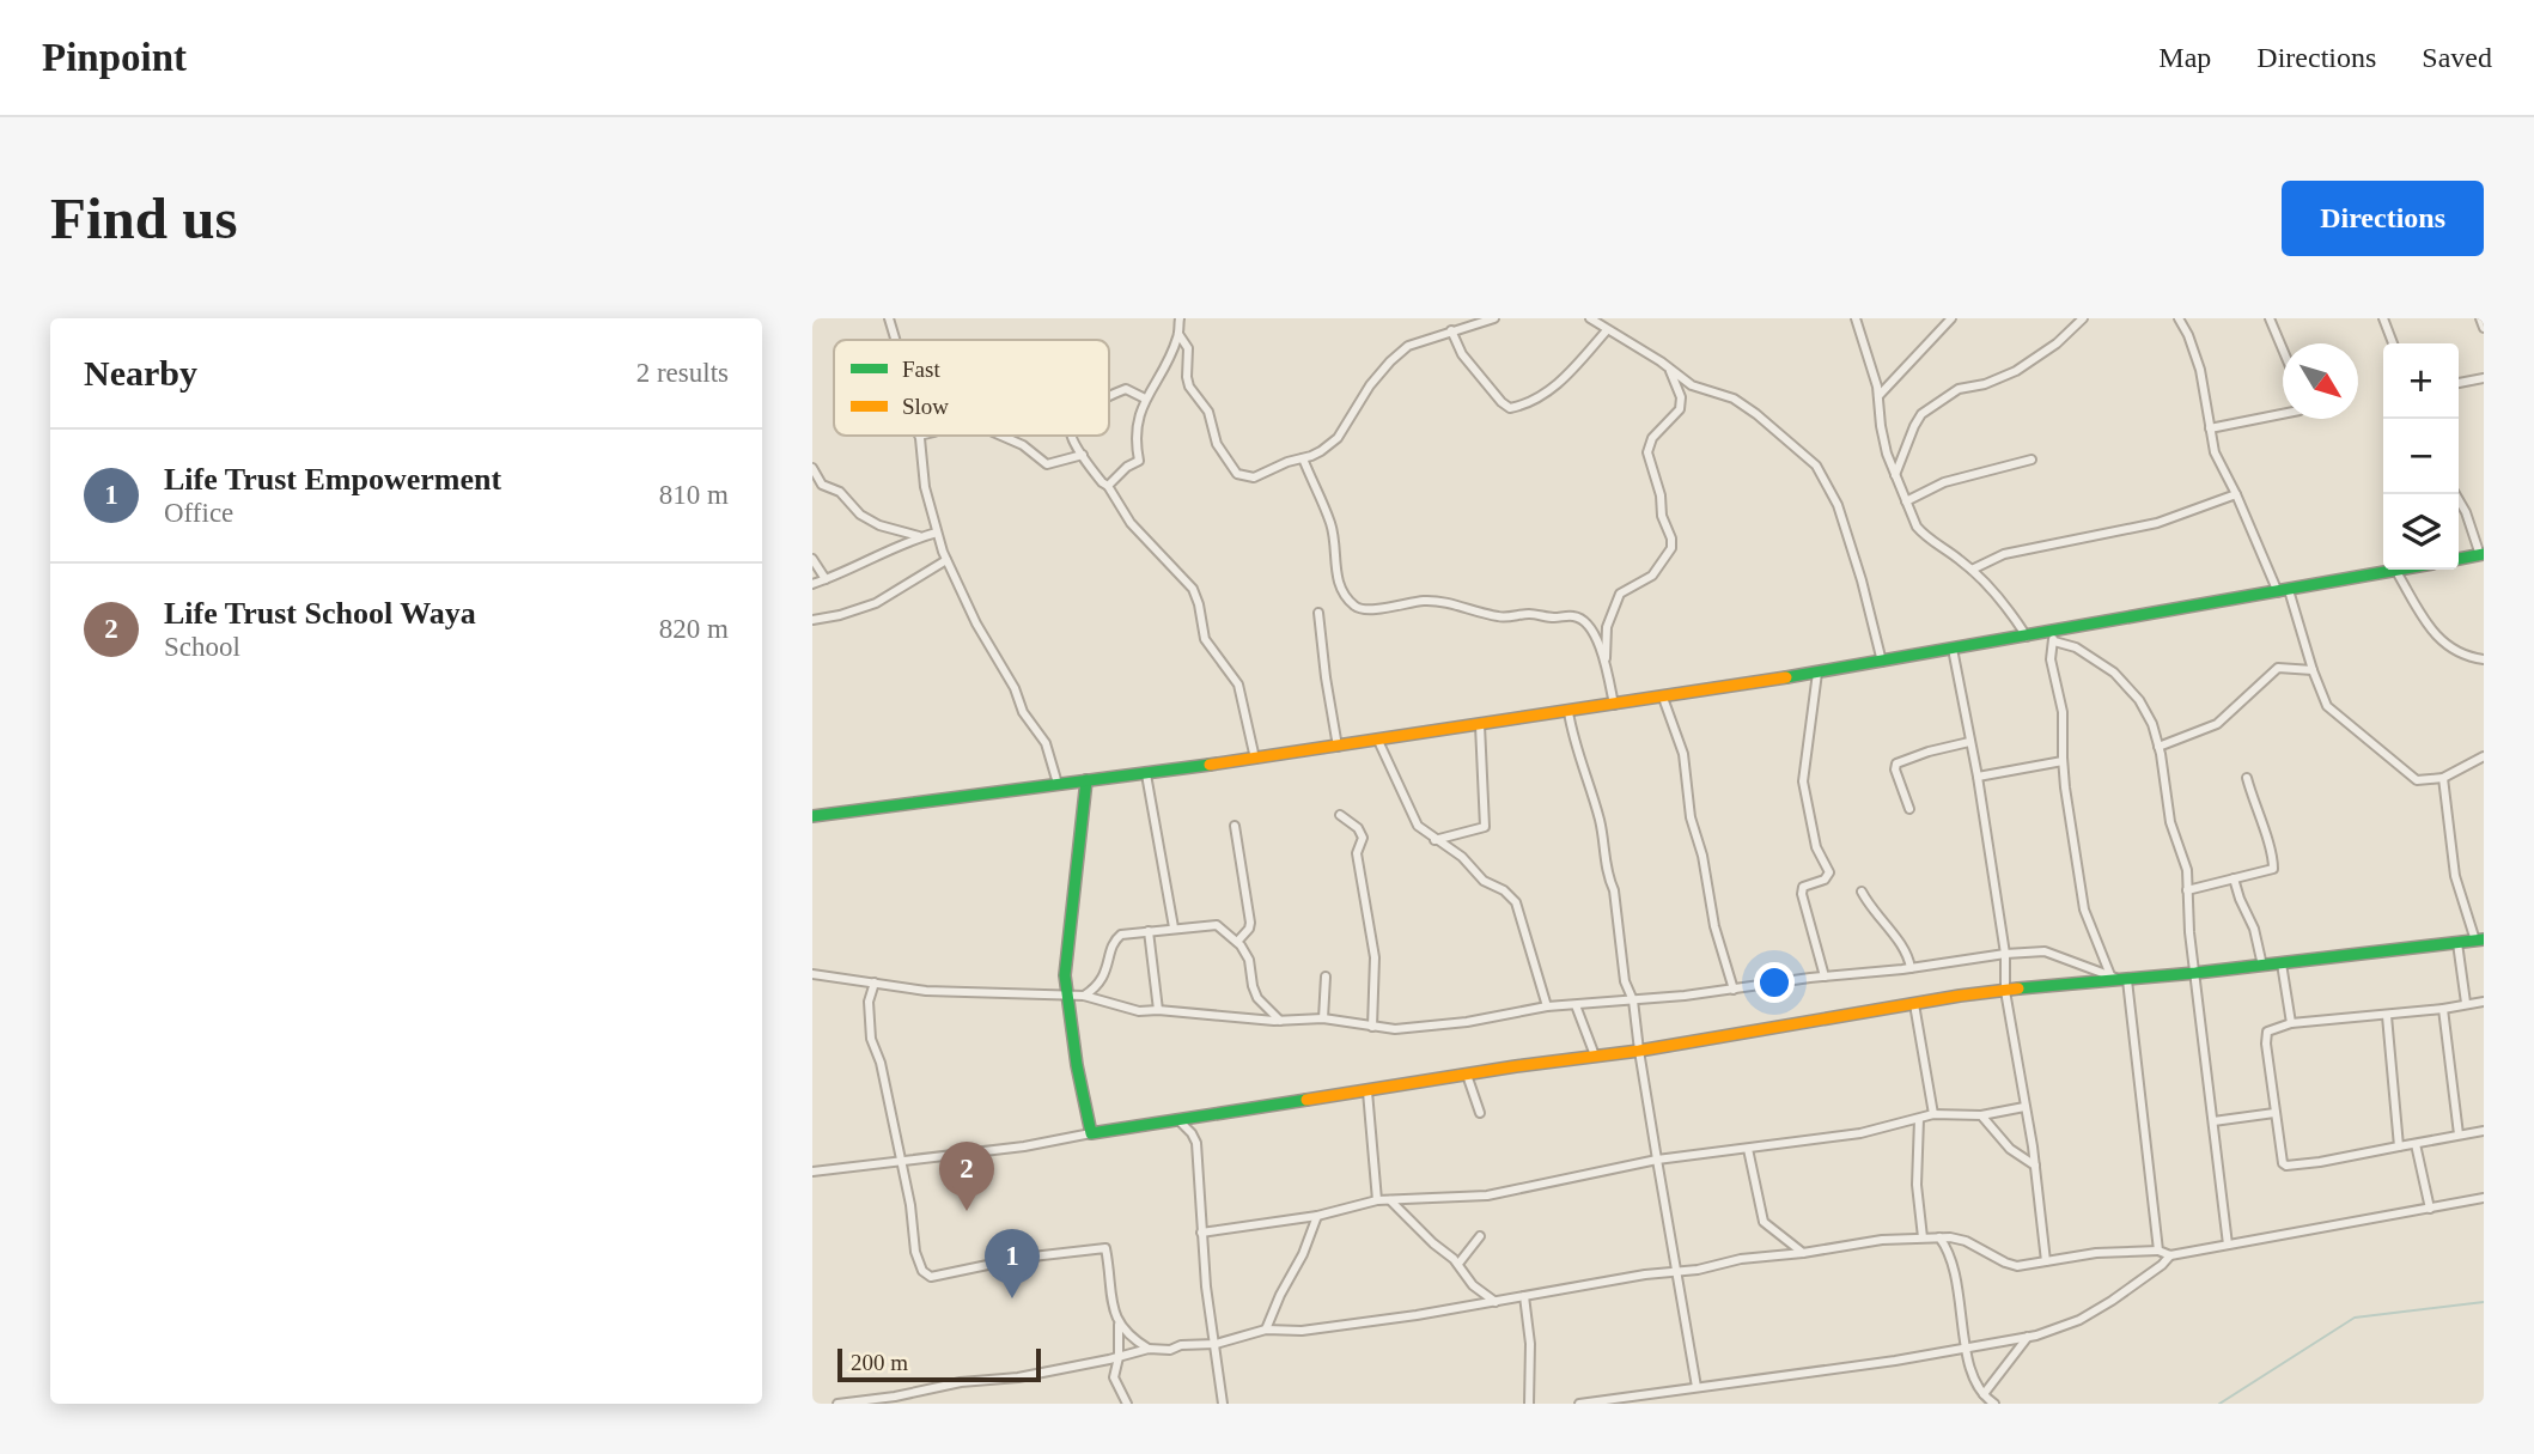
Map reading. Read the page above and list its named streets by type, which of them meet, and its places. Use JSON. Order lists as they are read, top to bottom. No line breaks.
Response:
{"legend":["Fast","Slow"],"scale_bar":"200 m","north":"bottom right","page":{"header":"Pinpoint","nav":["Map","Directions","Saved"],"buttons":"Directions","title":"Find us","heading":["Nearby","2 results"],"map_buttons":["+","−"],"list":[{"mark":"1","name":"Life Trust Empowerment","note":"Office","value":"810 m"},{"mark":"2","name":"Life Trust School Waya","note":"School","value":"820 m"}],"pins":["2","1"],"scale":"200 m"}}
